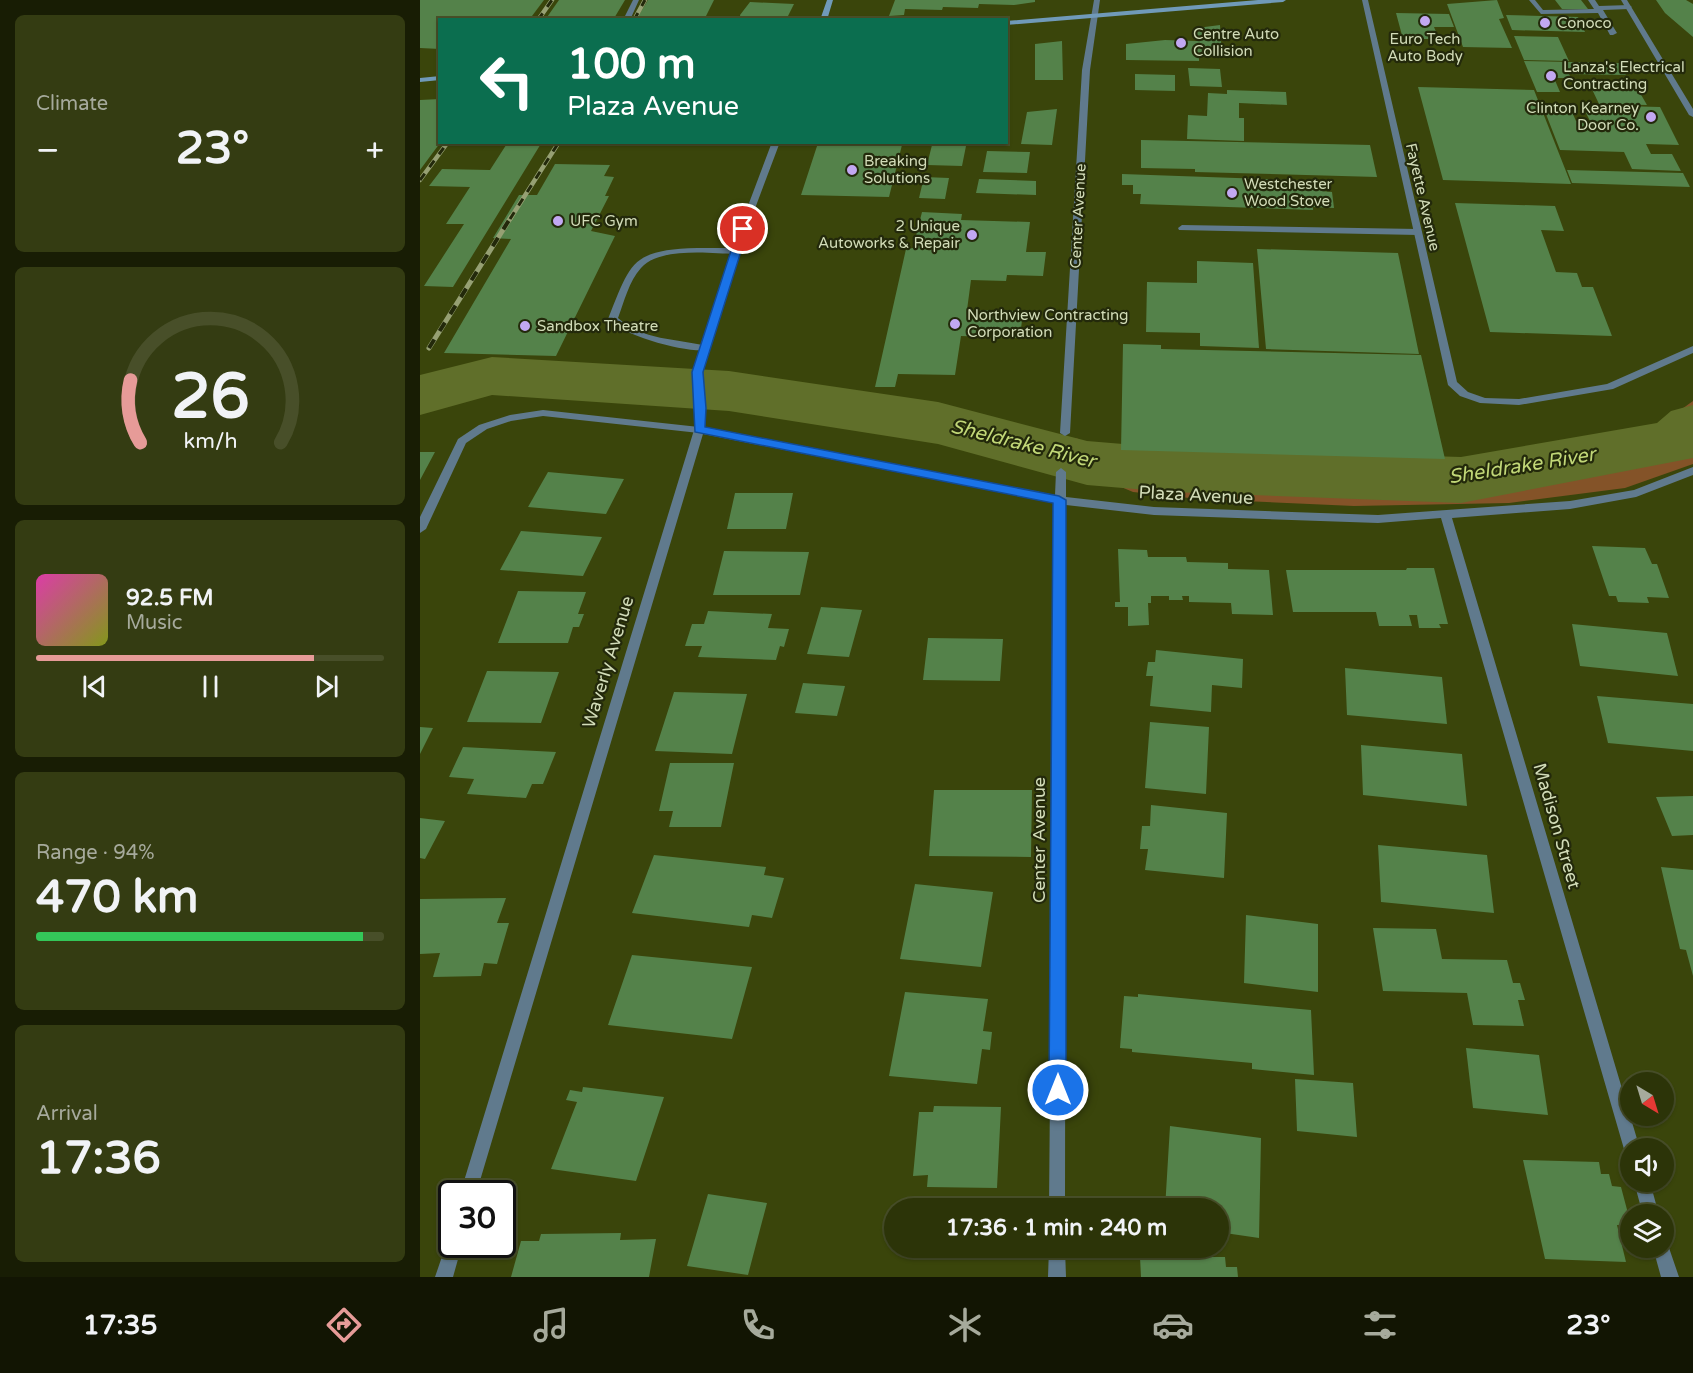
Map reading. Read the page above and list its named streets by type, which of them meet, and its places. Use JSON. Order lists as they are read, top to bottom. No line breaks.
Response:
{"streets":{"street":["Fayette Avenue","Center Avenue","Plaza Avenue","Waverly Avenue","Madison Street"]},"crossings":[["Center Avenue","Plaza Avenue"],["Plaza Avenue","Waverly Avenue"],["Plaza Avenue","Madison Street"]],"water":["Sheldrake River"],"places":["Euro Tech Auto Body","Conoco","Centre Auto Collision","Lanza's Electrical Contracting","Clinton Kearney Door Co.","Breaking Solutions","Westchester Wood Stove","UFC Gym","2 Unique Autoworks & Repair","Northview Contracting Corporation","Sandbox Theatre"],"north":"bottom right","page":{"tile":["Climate",["Range · 94%","470 km"],["Arrival","17:36"]],"turn":["100 m","Plaza Avenue"],"heat":["−","23°","+"],"song":["92.5 FM","Music"],"limit":"30","trip":"17:36 · 1 min · 240 m","tabs":["17:35","23°"],"gauge":["26","km/h"]}}
